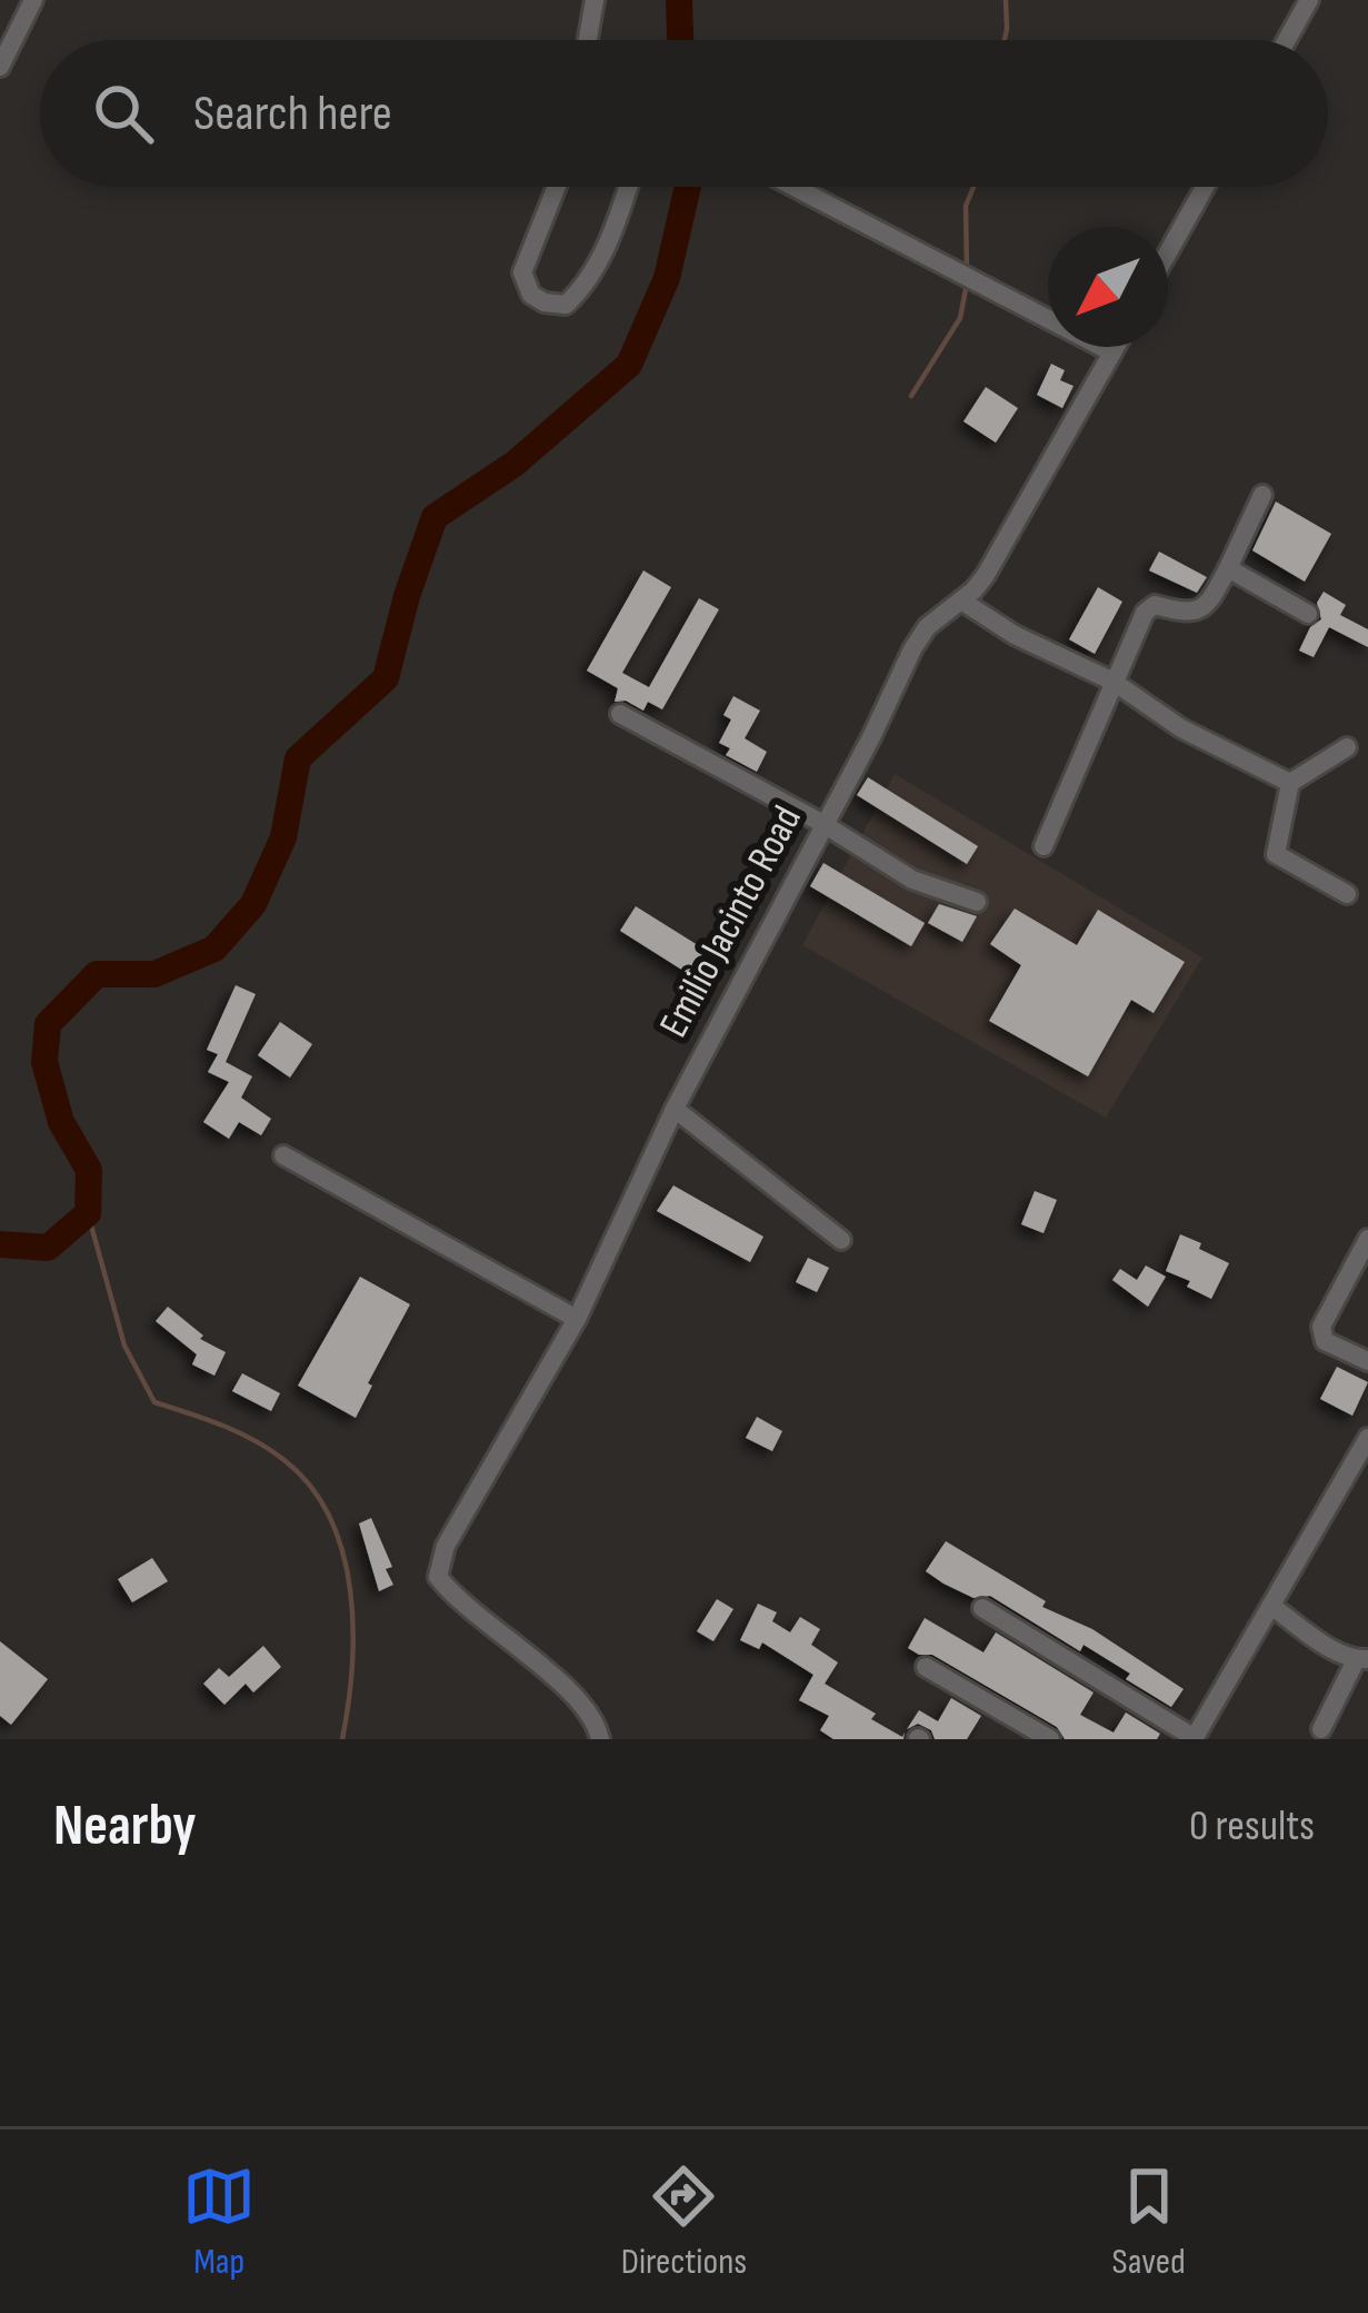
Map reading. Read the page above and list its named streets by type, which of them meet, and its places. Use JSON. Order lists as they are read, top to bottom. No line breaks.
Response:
{"streets":{"street":["Emilio Jacinto Road"]},"north":"bottom left","page":{"search":"Search here","heading":["Nearby","0 results"],"nav":["Map","Directions","Saved"]}}
